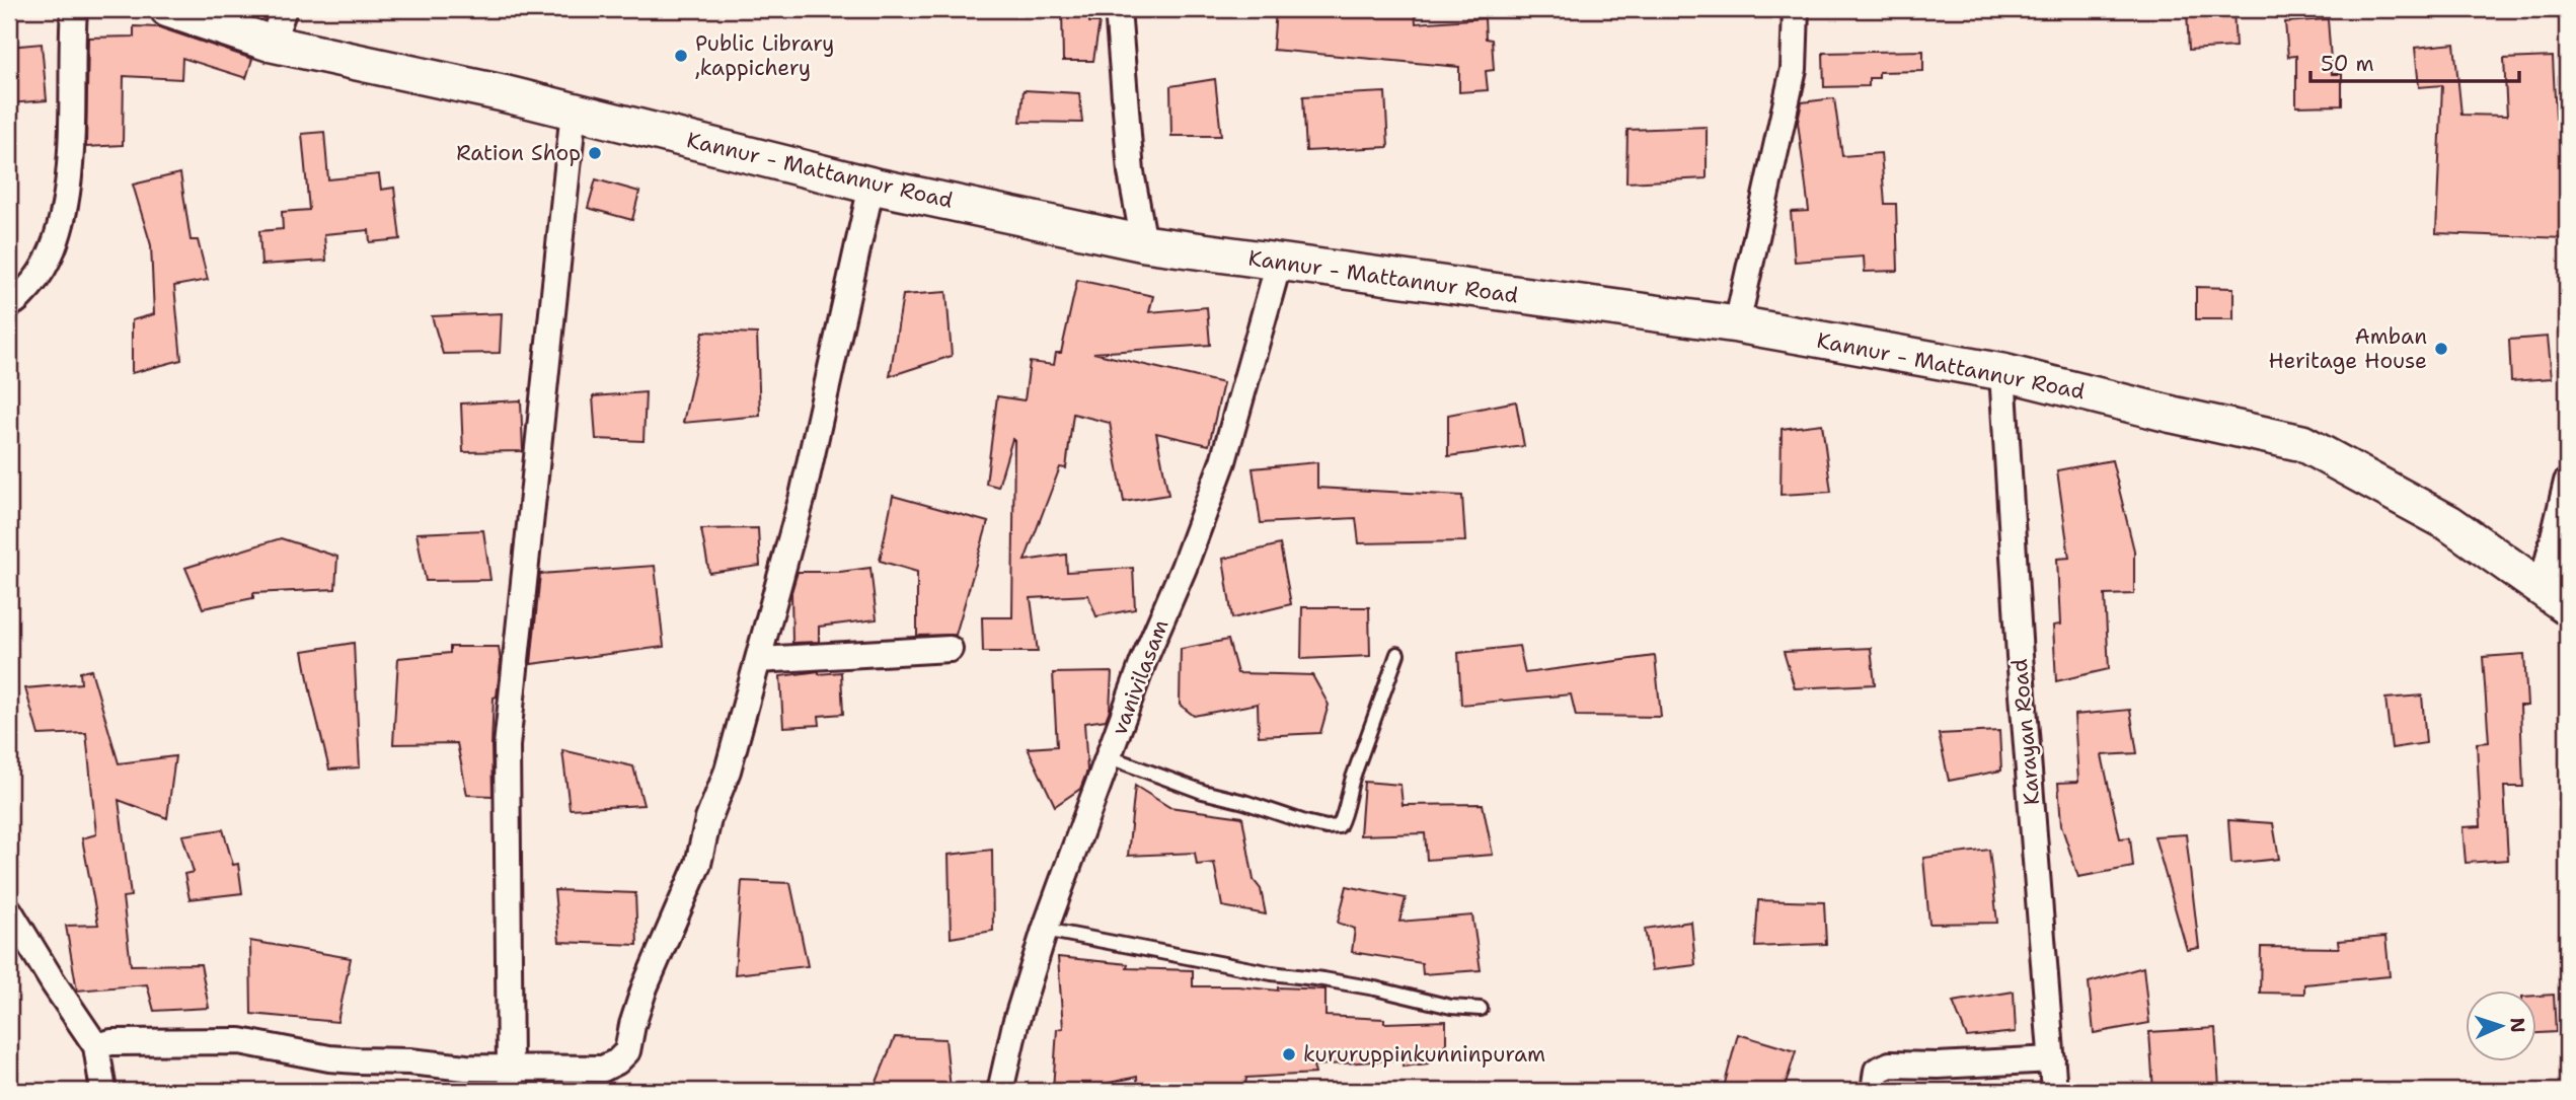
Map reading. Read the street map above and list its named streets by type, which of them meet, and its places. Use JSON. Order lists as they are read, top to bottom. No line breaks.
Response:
{"streets":{"main road":["Kannur - Mattannur Road"],"street":["vanivilasam","Karayan Road"]},"crossings":[["Kannur - Mattannur Road","vanivilasam"],["Kannur - Mattannur Road","Karayan Road"]],"places":["Public Library ,kappichery","Ration Shop","Amban Heritage House","kururuppinkunninpuram"],"scale_bar":"50 m","north":"right"}
